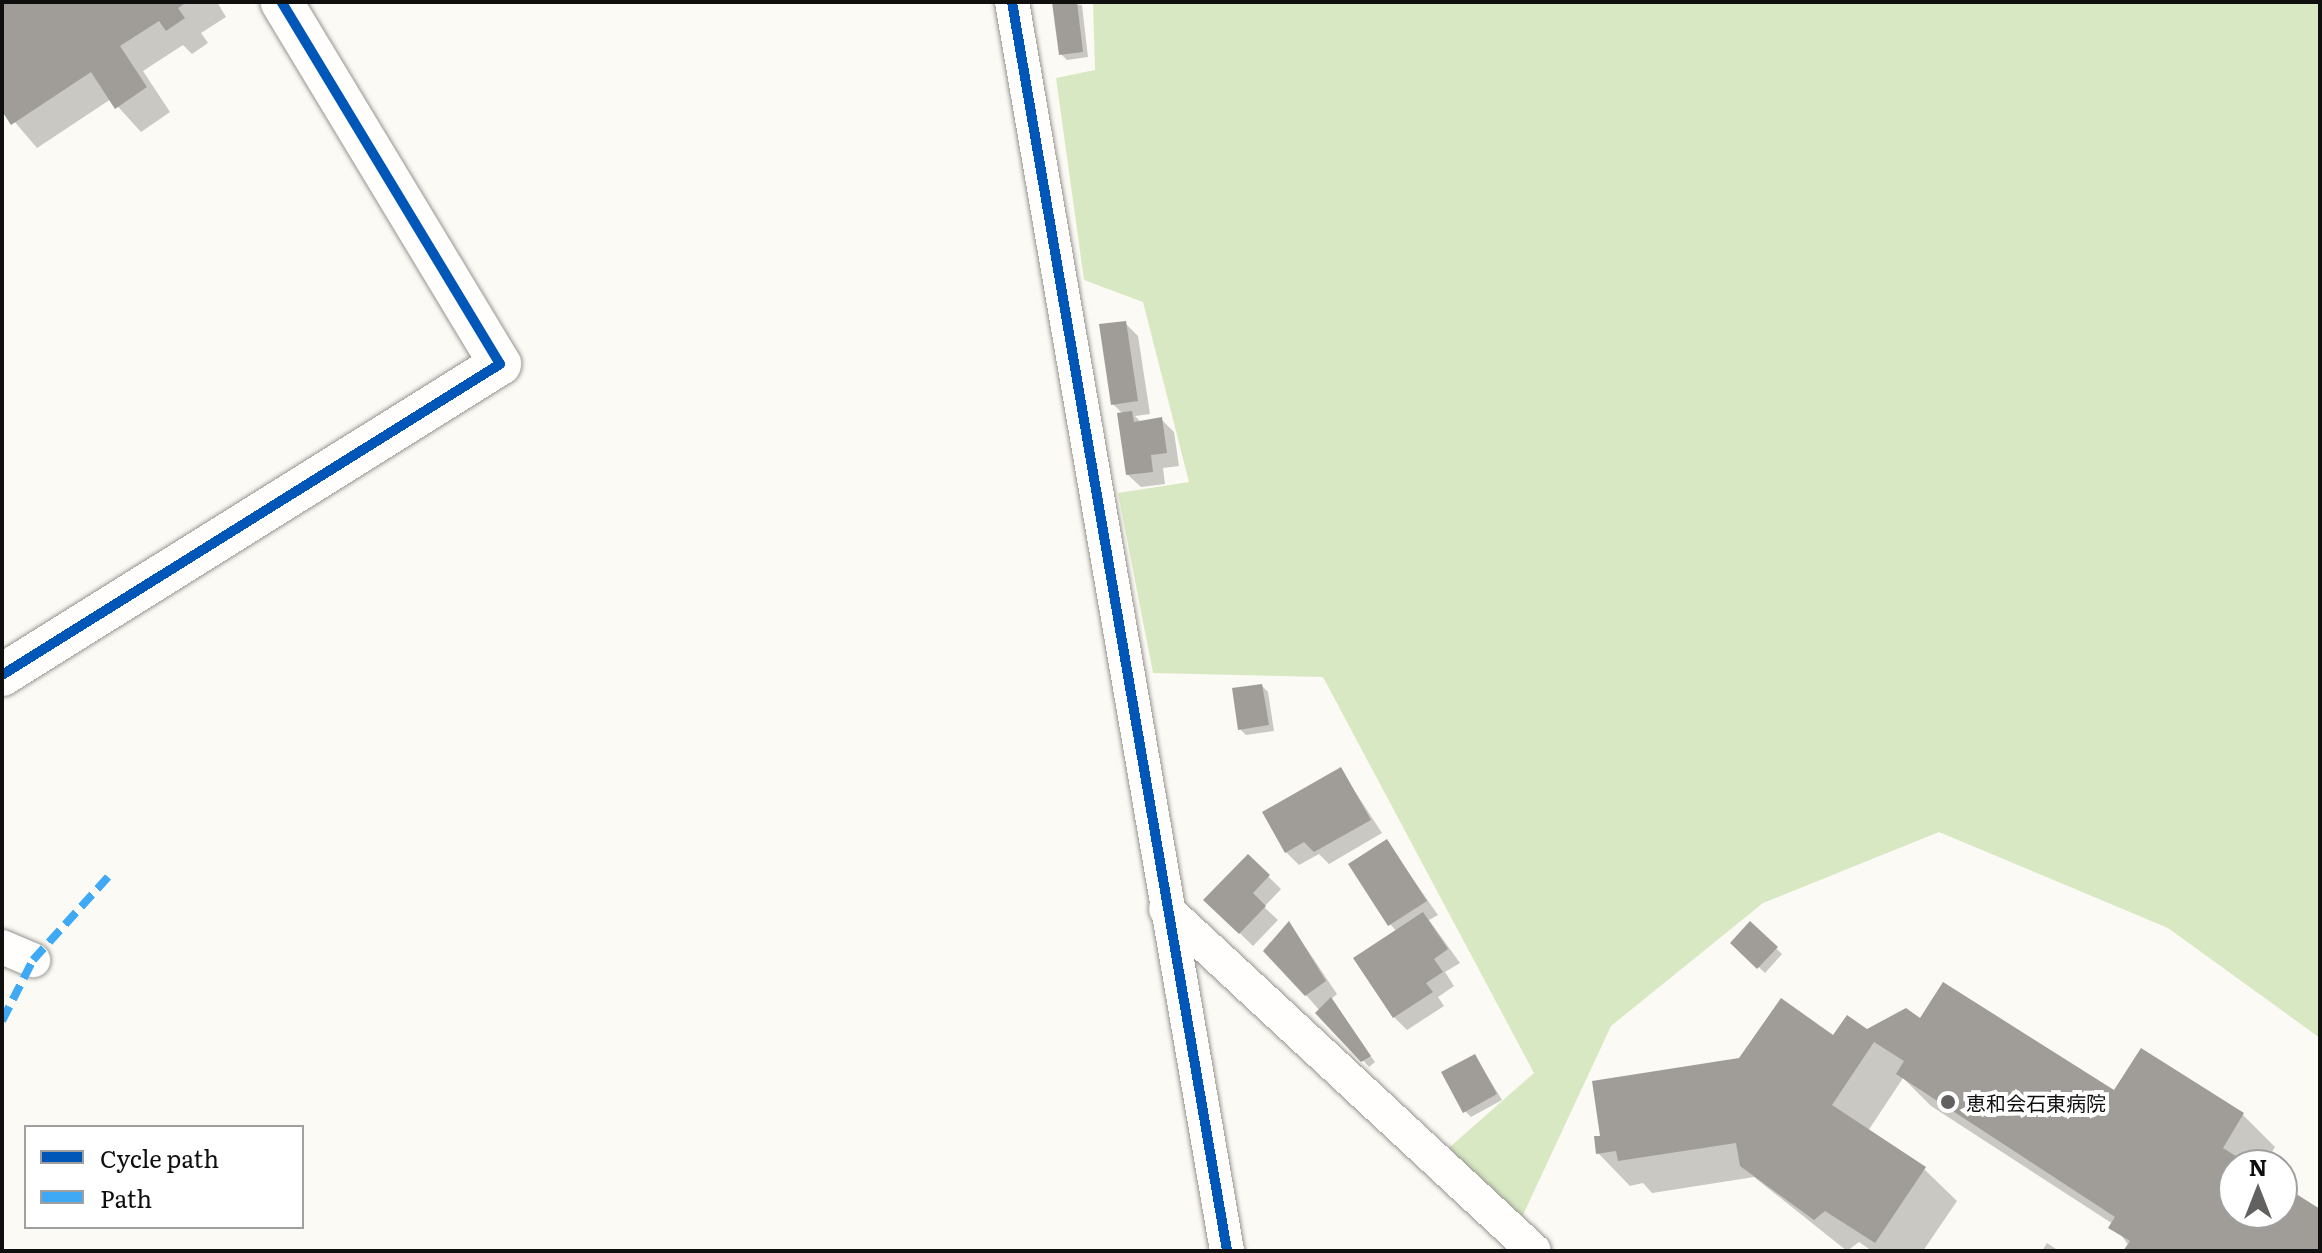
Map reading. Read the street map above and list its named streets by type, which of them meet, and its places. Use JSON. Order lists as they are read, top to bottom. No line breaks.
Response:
{"places":["恵和会石東病院"],"legend":["Cycle path","Path"],"north":"top"}
